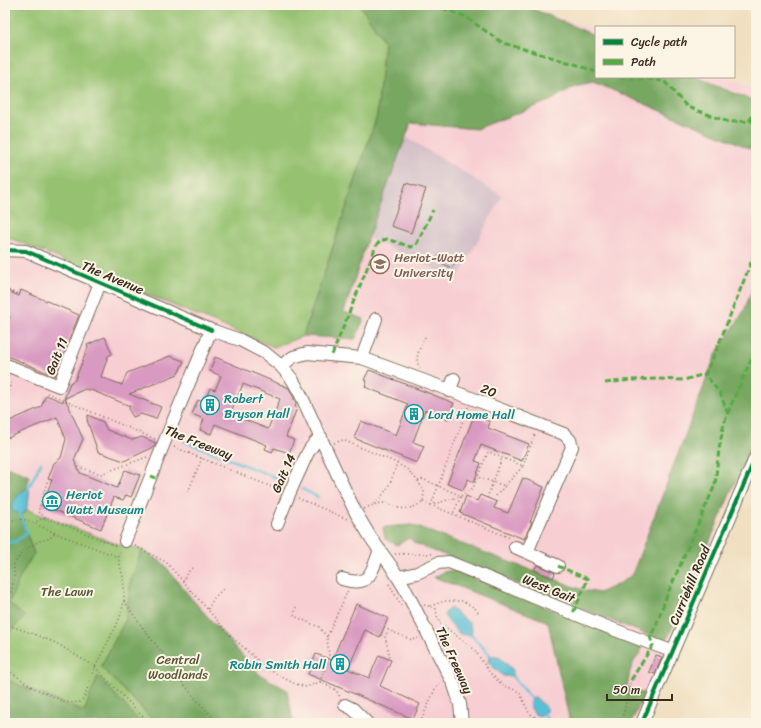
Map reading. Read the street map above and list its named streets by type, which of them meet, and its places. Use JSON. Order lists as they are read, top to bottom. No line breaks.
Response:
{"streets":{"street":["The Avenue","Gait 11","20","The Freeway","Gait 14","Curriehill Road","West Gait"]},"crossings":[["The Avenue","Gait 11"],["The Avenue","20"],["The Avenue","Gait 14"],["The Freeway","Gait 14"],["The Freeway","West Gait"],["Curriehill Road","West Gait"]],"parks":["The Lawn","Central Woodlands"],"places":{"school or university":["Heriot-Watt University"],"building":["Robert Bryson Hall","Lord Home Hall","Robin Smith Hall"],"museum":["Heriot Watt Museum"]},"legend":["Cycle path","Path"],"scale_bar":"50 m"}
